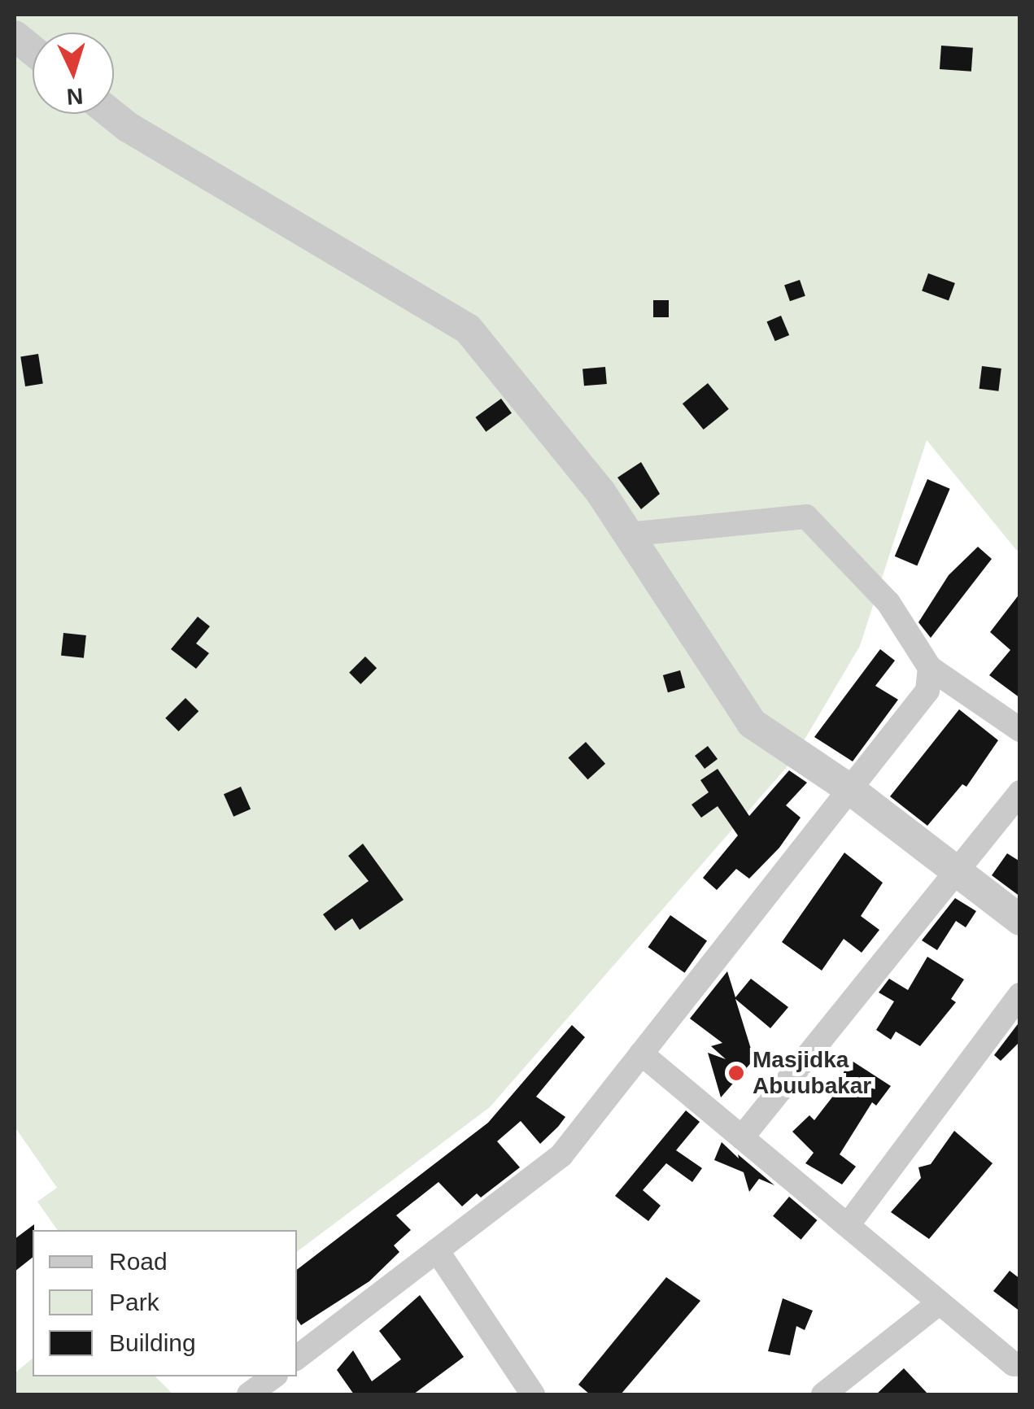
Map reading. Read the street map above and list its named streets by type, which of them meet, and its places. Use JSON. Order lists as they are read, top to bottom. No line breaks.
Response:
{"places":["Masjidka Abuubakar"],"legend":["Road","Park","Building"],"north":"bottom"}
